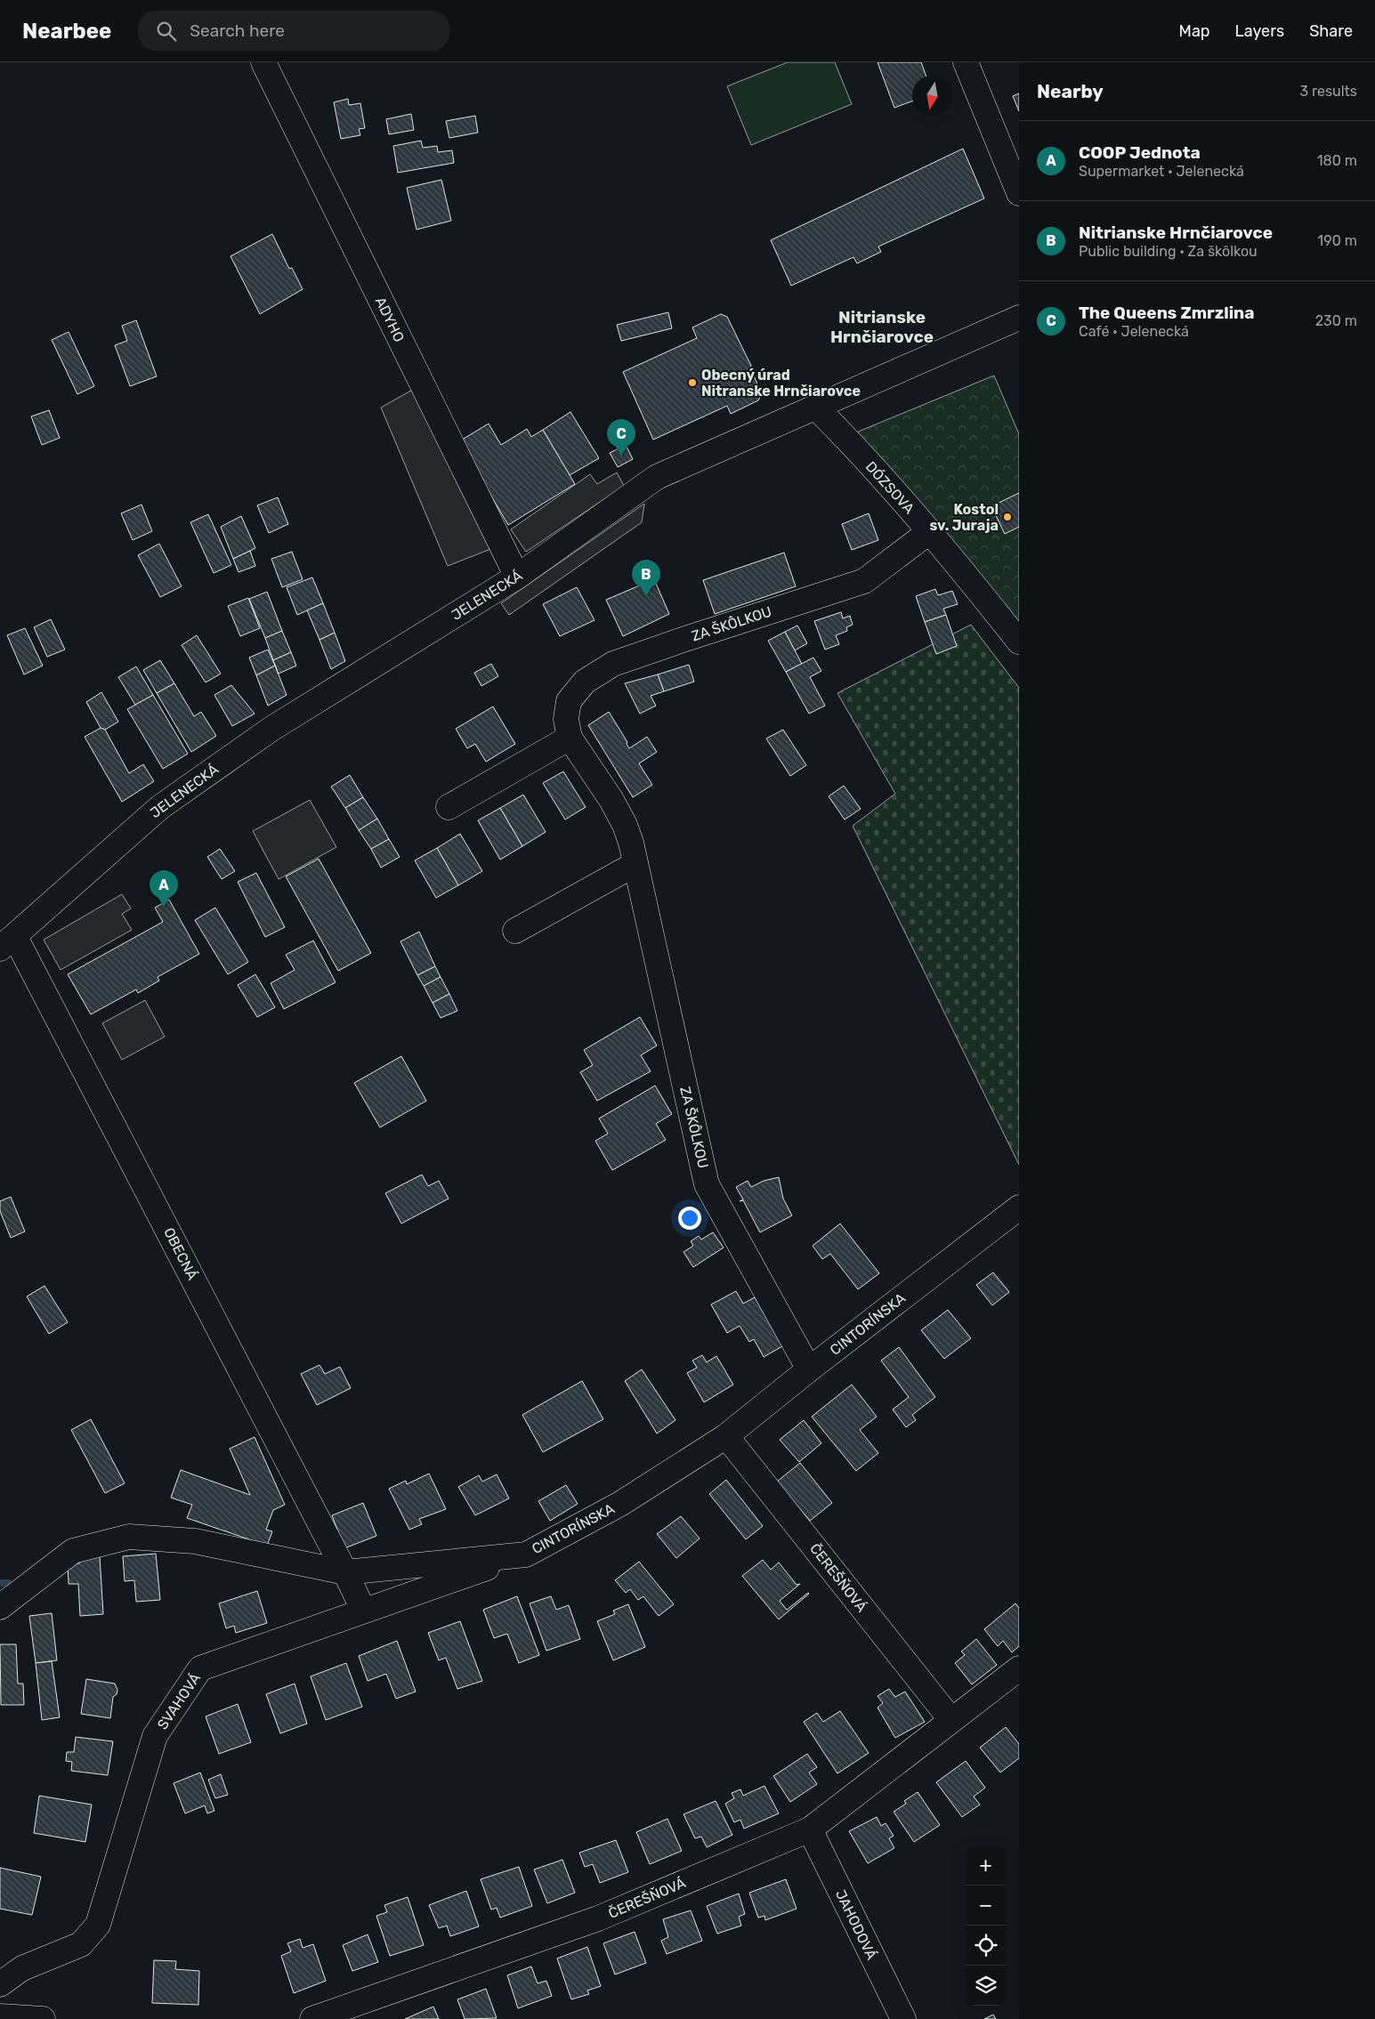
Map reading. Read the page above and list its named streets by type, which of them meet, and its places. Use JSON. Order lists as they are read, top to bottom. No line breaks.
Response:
{"streets":{"street":["ADYHO","DÓZSOVA","JELENECKÁ","ZA ŠKÔLKOU","OBECNÁ","CINTORÍNSKA","ČEREŠŇOVÁ","SVAHOVÁ","JAHODOVÁ"]},"crossings":[["ADYHO","JELENECKÁ"],["DÓZSOVA","JELENECKÁ"],["DÓZSOVA","ZA ŠKÔLKOU"],["JELENECKÁ","OBECNÁ"],["ZA ŠKÔLKOU","CINTORÍNSKA"],["OBECNÁ","CINTORÍNSKA"],["OBECNÁ","SVAHOVÁ"],["CINTORÍNSKA","ČEREŠŇOVÁ"],["CINTORÍNSKA","SVAHOVÁ"],["ČEREŠŇOVÁ","JAHODOVÁ"]],"districts":["Nitrianske Hrnčiarovce"],"places":["Obecný úrad Nitranske Hrnčiarovce","Kostol sv. Juraja"],"north":"bottom","page":{"header":"Nearbee","search":"Search here","nav":["Map","Layers","Share"],"heading":["Nearby","3 results"],"list":[{"mark":"A","name":"COOP Jednota","note":"Supermarket · Jelenecká","value":"180 m"},{"mark":"B","name":"Nitrianske Hrnčiarovce","note":"Public building · Za škôlkou","value":"190 m"},{"mark":"C","name":"The Queens Zmrzlina","note":"Café · Jelenecká","value":"230 m"}],"pins":["C","B","A"],"map_buttons":["+","−"]}}
